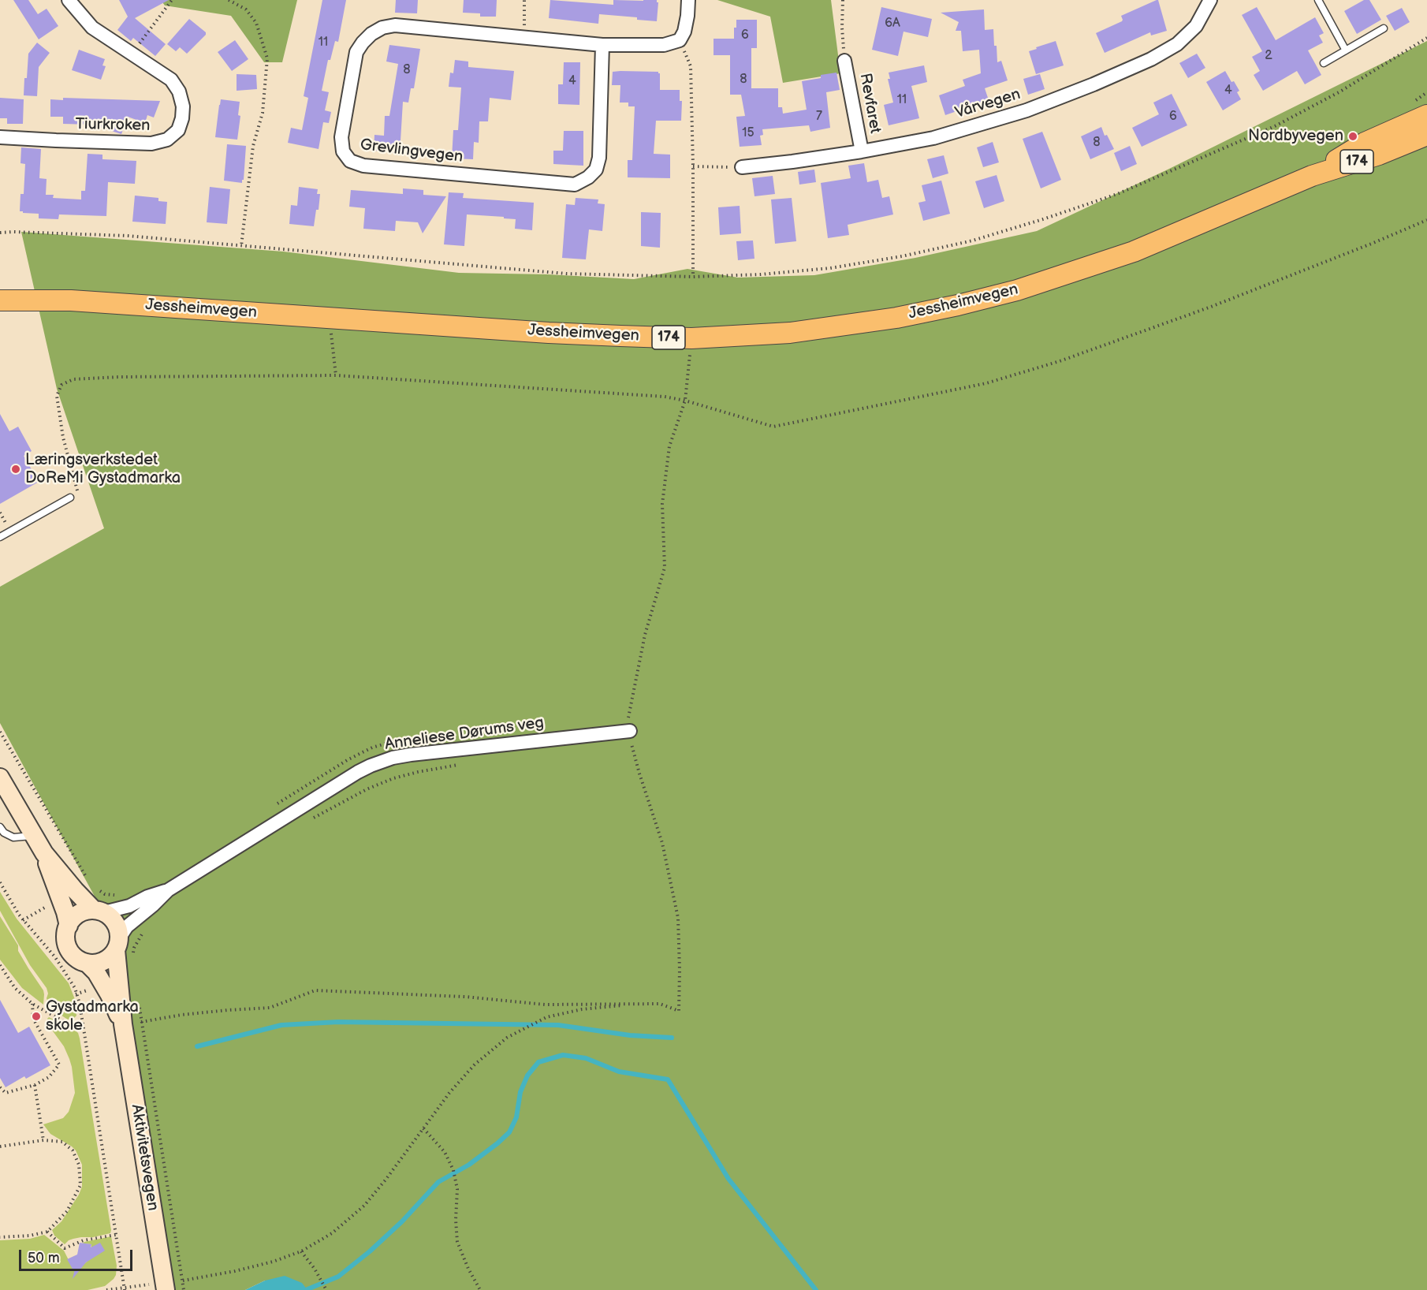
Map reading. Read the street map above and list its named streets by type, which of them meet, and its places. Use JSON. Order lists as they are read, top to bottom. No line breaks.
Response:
{"streets":{"main road":["174","Jessheimvegen"],"street":["Revfaret","Vårvegen","Tiurkroken","Grevlingvegen","Anneliese Dørums veg","Aktivitetsvegen"]},"crossings":[["Revfaret","Vårvegen"],["Anneliese Dørums veg","Aktivitetsvegen"]],"places":["Nordbyvegen","Læringsverkstedet DoReMi Gystadmarka","Gystadmarka skole"],"house_numbers":["6A","6","11","2","8","8","4","4","11","7","6","15","8"],"scale_bar":"50 m"}
